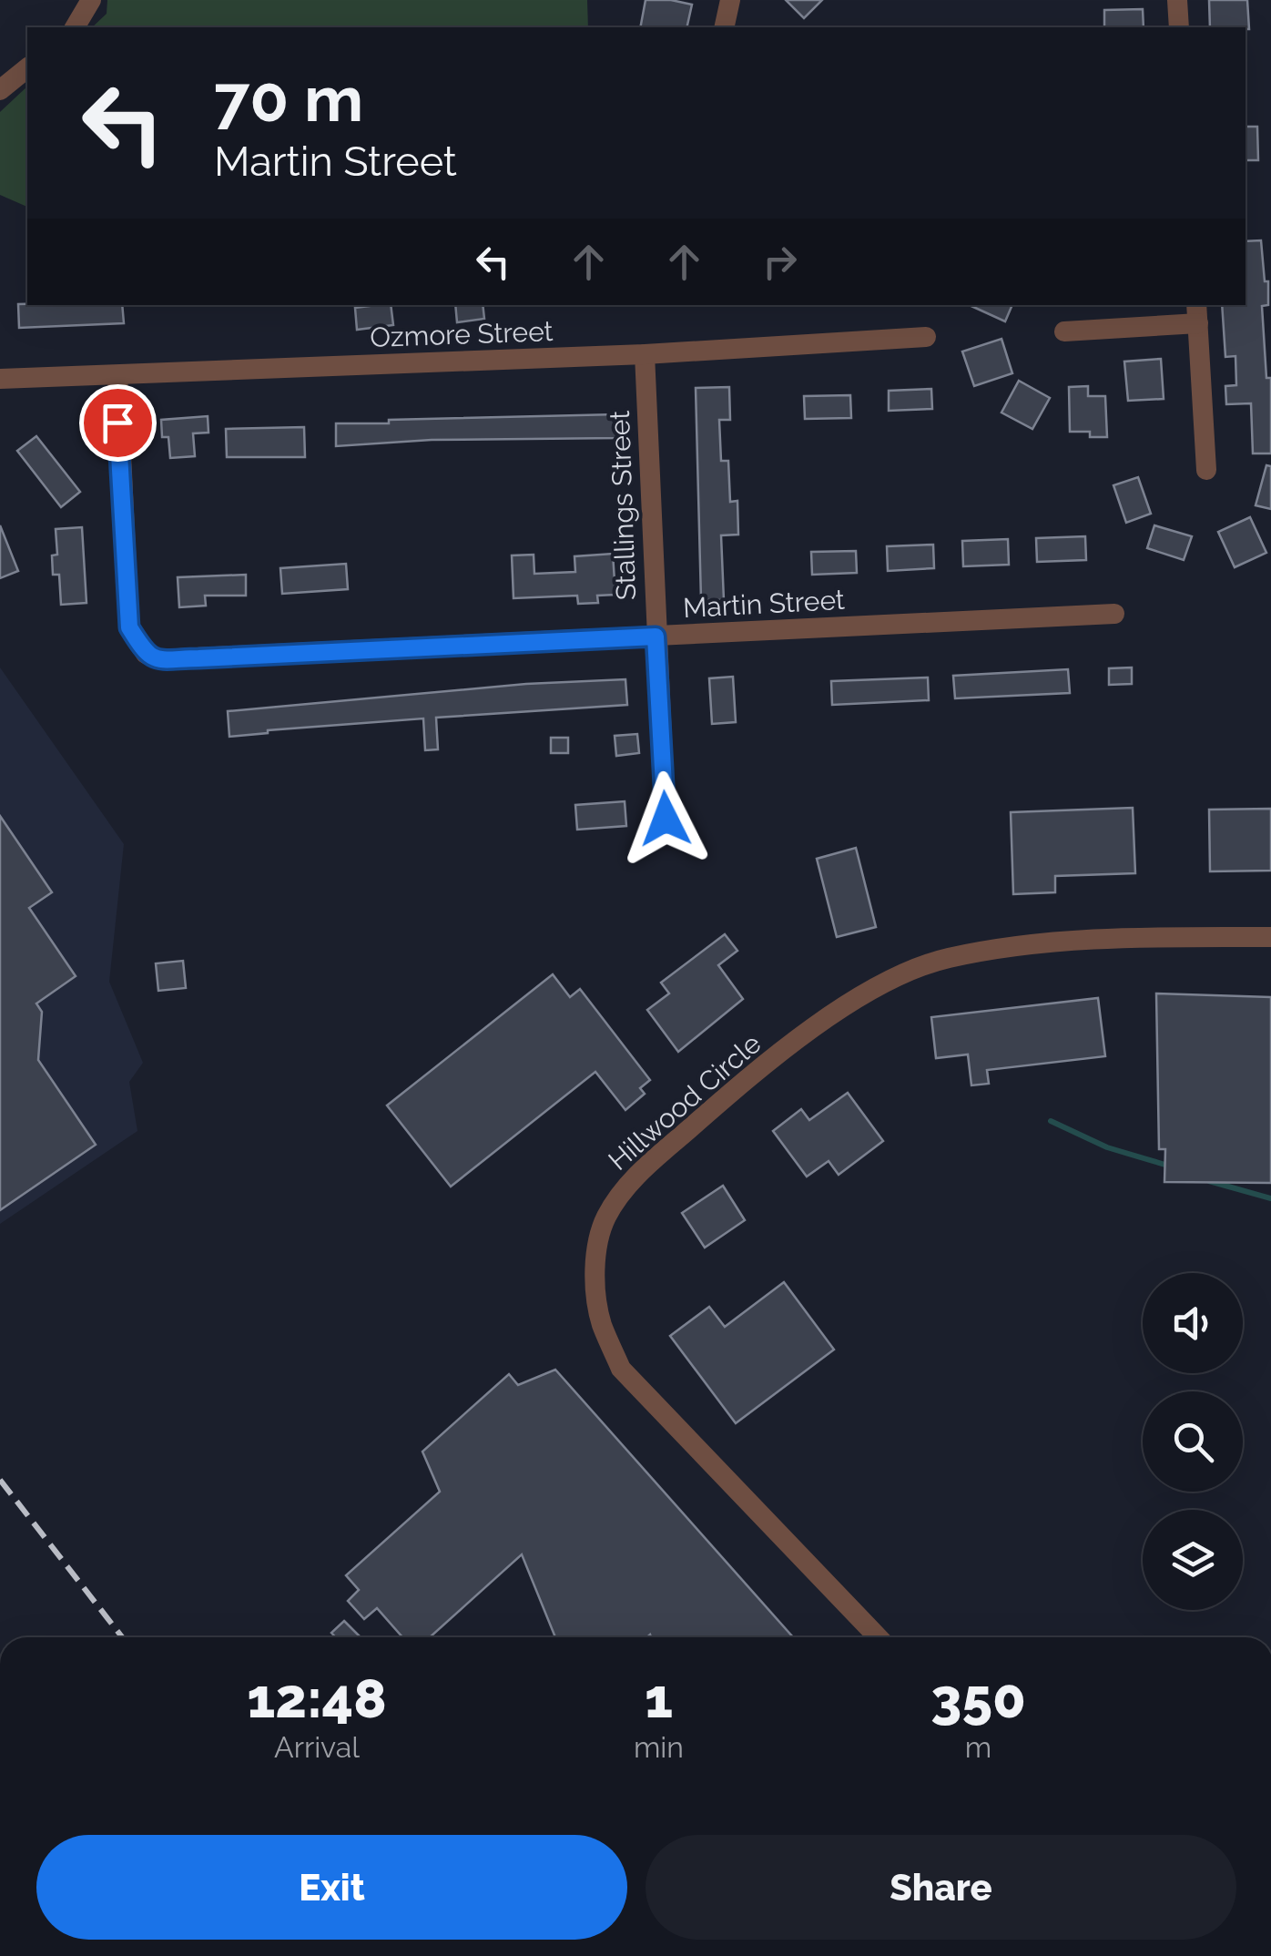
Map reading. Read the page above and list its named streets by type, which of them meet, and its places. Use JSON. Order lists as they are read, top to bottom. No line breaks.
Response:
{"streets":{"street":["Ozmore Street","Stallings Street","Martin Street","Hillwood Circle"]},"crossings":[["Ozmore Street","Stallings Street"],["Ozmore Street","Martin Street"],["Stallings Street","Martin Street"]],"page":{"turn":["70 m","Martin Street"],"eta":["12:48","Arrival","1","min","350","m"],"buttons":["Exit","Share"]}}
